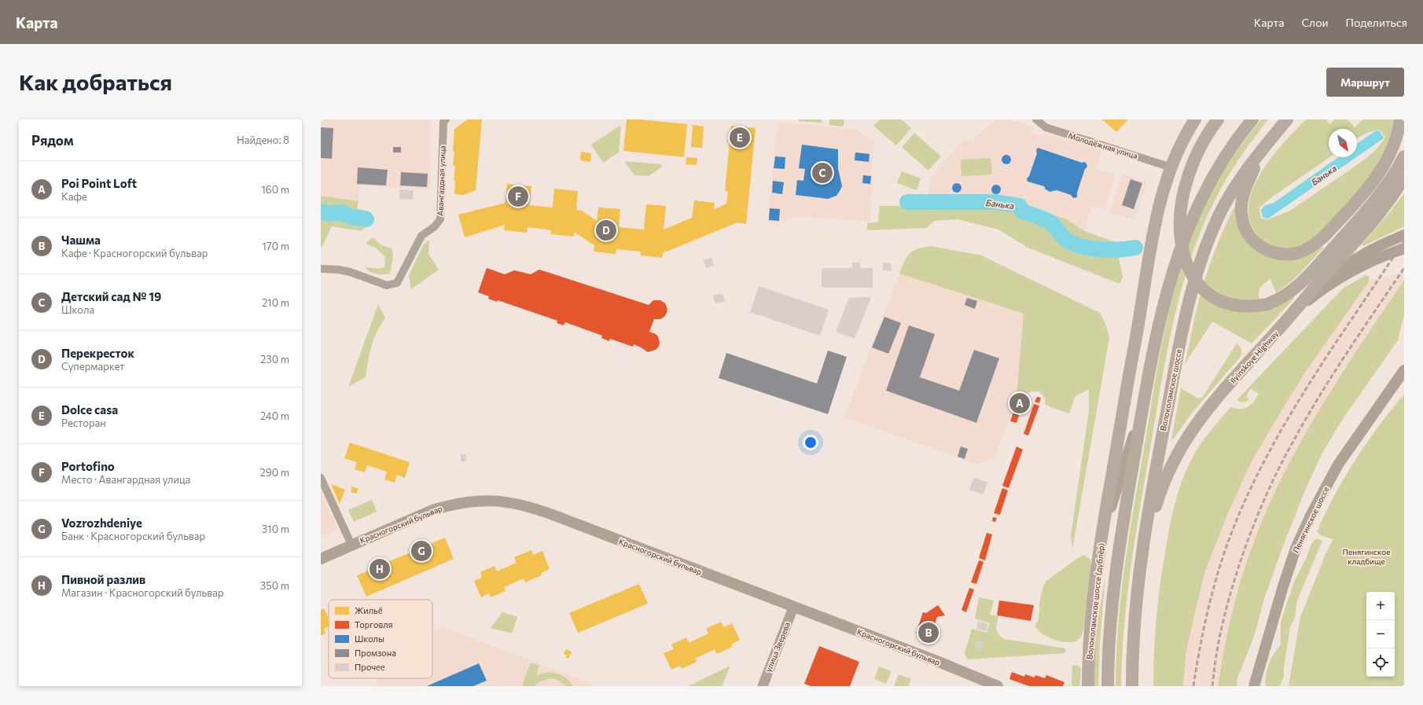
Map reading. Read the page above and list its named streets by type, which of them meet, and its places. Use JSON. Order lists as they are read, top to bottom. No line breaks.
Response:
{"streets":{"main road":["Ilyinskoye Highway","Волоколамское шоссе","Пенягинское шоссе","Красногорский бульвар","Волоколамское шоссе (дублёр)"],"street":["Молодёжная улица","Авангардная улица","улица Зверева"]},"crossings":[["Ilyinskoye Highway","Волоколамское шоссе"],["Красногорский бульвар","улица Зверева"]],"water":["Банька"],"parks":["Пенягинское кладбище"],"legend":["Жильё","Торговля","Школы","Промзона","Прочее"],"north":"bottom right","page":{"header":"Карта","nav":["Карта","Слои","Поделиться"],"buttons":"Маршрут","title":"Как добраться","heading":["Рядом","Найдено: 8"],"pins":["E","C","F","D","A","G","H","B"],"list":[{"mark":"A","name":"Poi Point Loft","note":"Кафе","value":"160 m"},{"mark":"B","name":"Чашма","note":"Кафе · Красногорский бульвар","value":"170 m"},{"mark":"C","name":"Детский сад № 19","note":"Школа","value":"210 m"},{"mark":"D","name":"Перекресток","note":"Супермаркет","value":"230 m"},{"mark":"E","name":"Dolce casa","note":"Ресторан","value":"240 m"},{"mark":"F","name":"Portofino","note":"Место · Авангардная улица","value":"290 m"},{"mark":"G","name":"Vozrozhdeniye","note":"Банк · Красногорский бульвар","value":"310 m"},{"mark":"H","name":"Пивной разлив","note":"Магазин · Красногорский бульвар","value":"350 m"}],"map_buttons":["+","−"]}}
